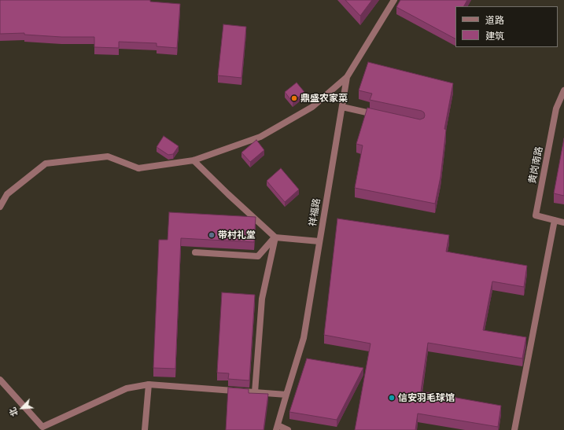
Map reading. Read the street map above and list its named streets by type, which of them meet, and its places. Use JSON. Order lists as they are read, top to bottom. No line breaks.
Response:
{"streets":{"street":["黄岗南路","祥福路"]},"places":["鼎盛农家菜","带村礼堂","信安羽毛球馆"],"legend":["道路","建筑"],"north":"bottom left"}
